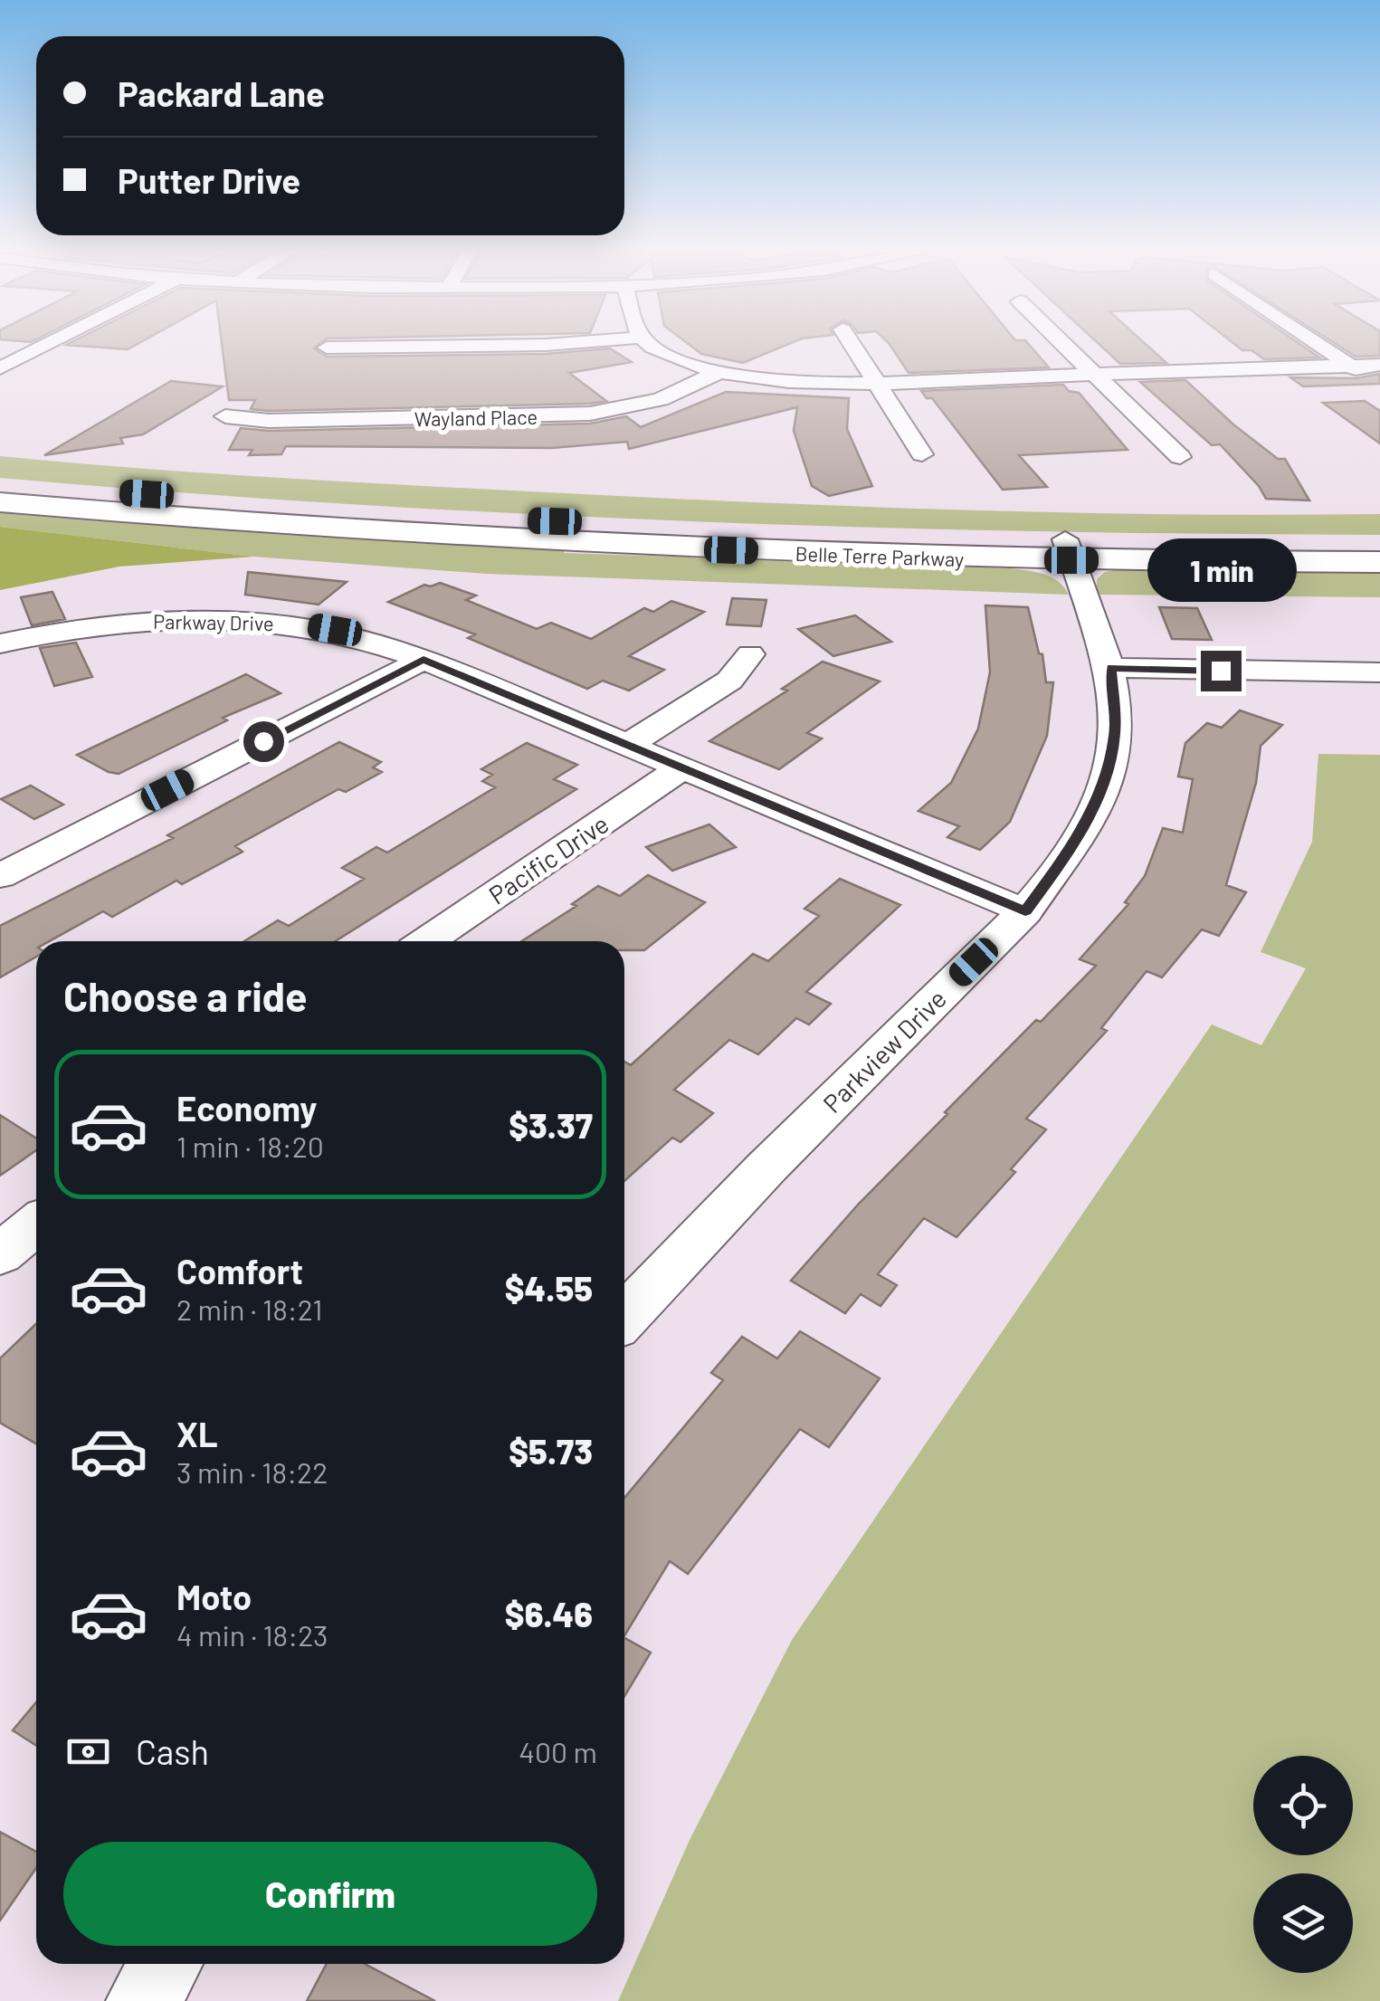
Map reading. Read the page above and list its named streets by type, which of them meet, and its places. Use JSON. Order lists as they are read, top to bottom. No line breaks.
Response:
{"streets":{"main road":["Belle Terre Parkway"],"street":["Wayland Place","Parkway Drive","Pacific Drive","Parkview Drive"]},"crossings":[["Belle Terre Parkway","Parkview Drive"],["Parkway Drive","Pacific Drive"],["Parkway Drive","Parkview Drive"]],"page":{"banner":["Packard Lane","Putter Drive"],"bubble":"1 min","heading":"Choose a ride","list":[{"name":"Economy","note":"1 min · 18:20","value":"$3.37"},{"name":"Comfort","note":"2 min · 18:21","value":"$4.55"},{"name":"XL","note":"3 min · 18:22","value":"$5.73"},{"name":"Moto","note":"4 min · 18:23","value":"$6.46"}],"pay":["Cash","400 m"],"buttons":"Confirm"}}
